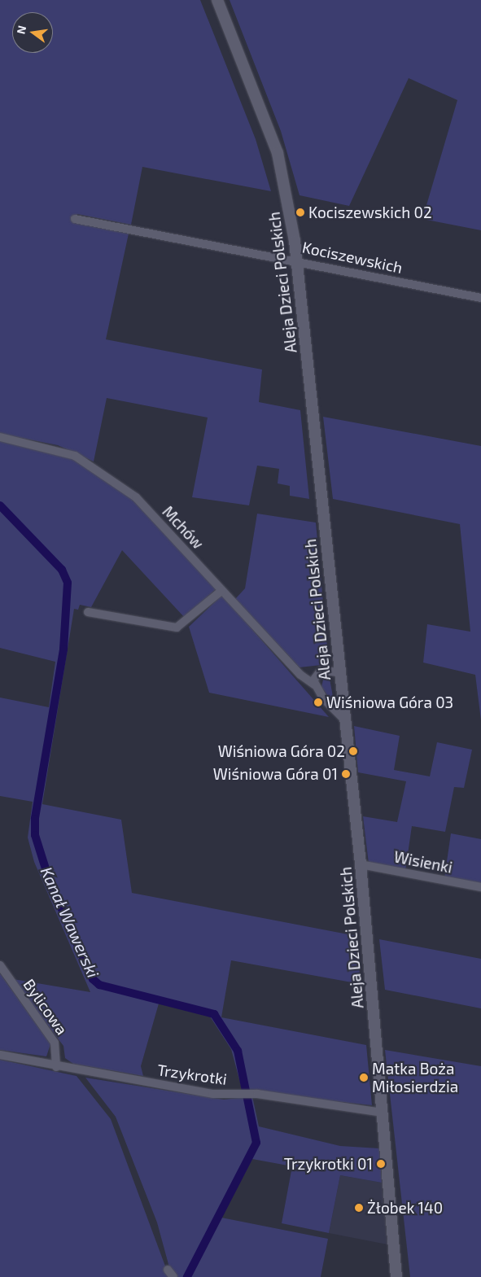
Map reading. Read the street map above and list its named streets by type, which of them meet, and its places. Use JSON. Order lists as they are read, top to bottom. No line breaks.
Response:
{"streets":{"street":["Kociszewskich","Aleja Dzieci Polskich","Mchów","Wisienki","Bylicowa","Trzykrotki"]},"crossings":[["Kociszewskich","Aleja Dzieci Polskich"],["Aleja Dzieci Polskich","Mchów"],["Aleja Dzieci Polskich","Wisienki"],["Aleja Dzieci Polskich","Trzykrotki"],["Bylicowa","Trzykrotki"]],"water":["Kanał Wawerski"],"places":["Kociszewskich 02","Wiśniowa Góra 03","Wiśniowa Góra 02","Wiśniowa Góra 01","Matka Boża Miłosierdzia","Trzykrotki 01","Żłobek 140"],"north":"left"}
